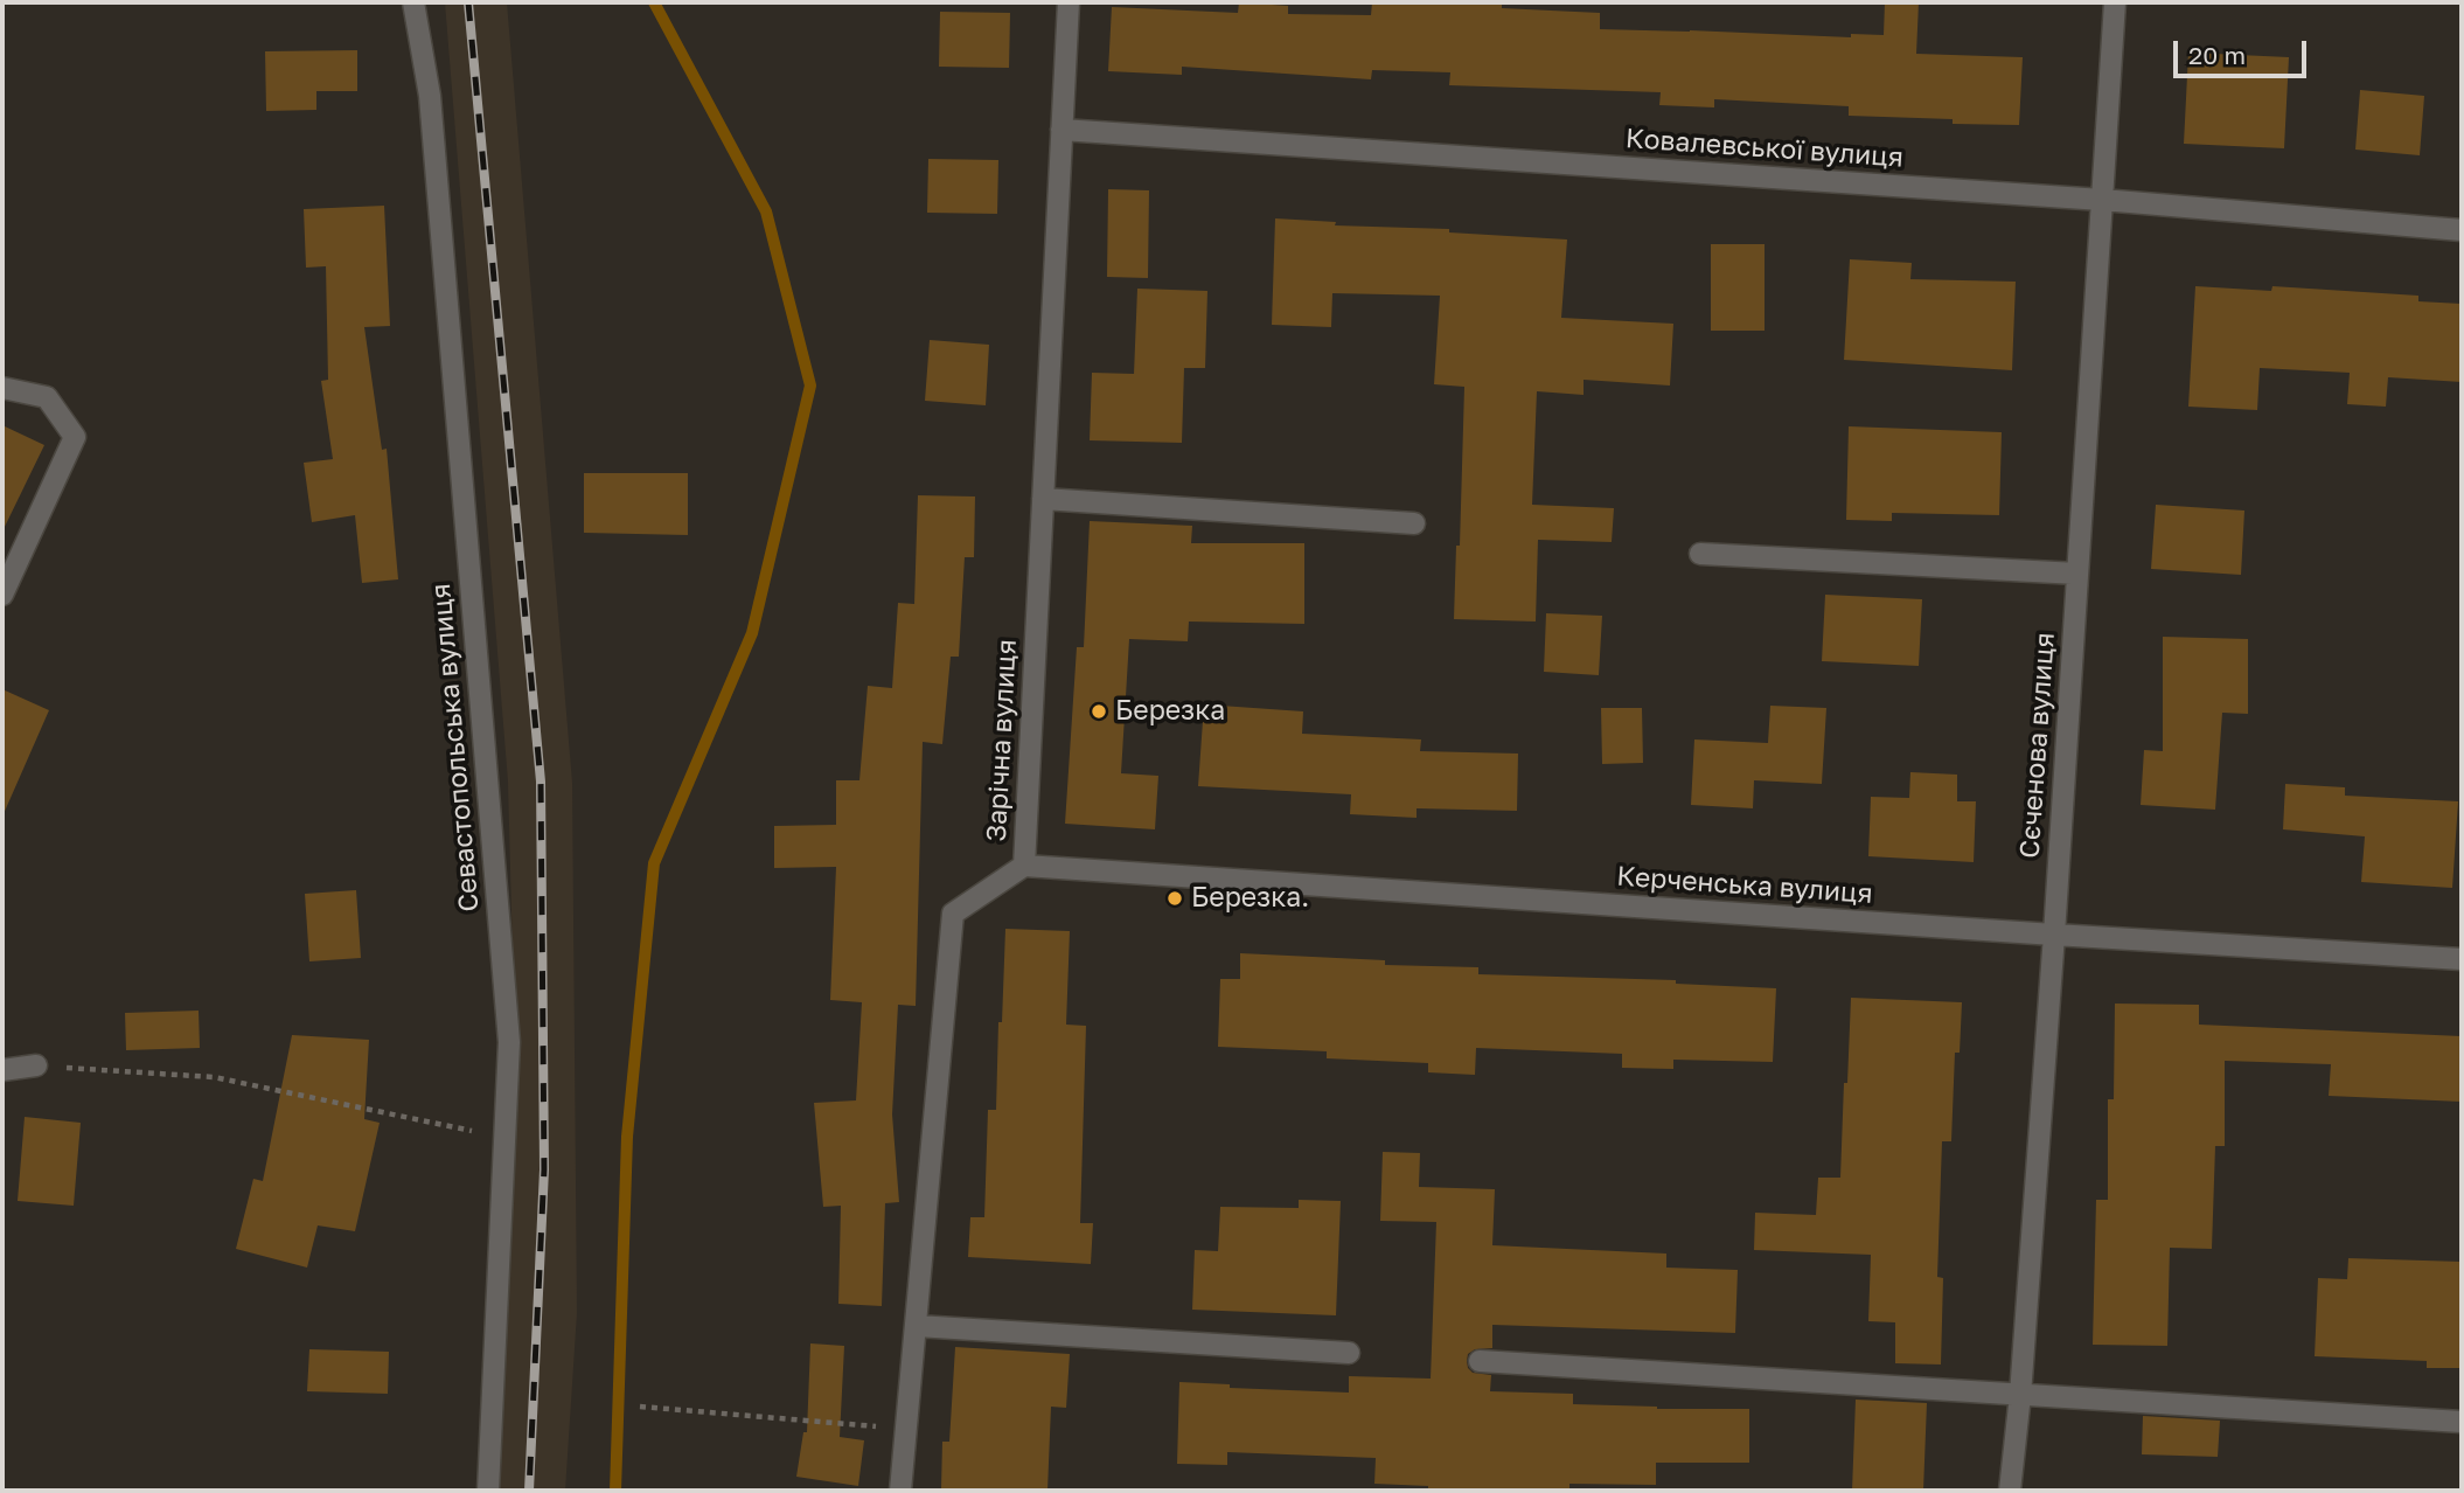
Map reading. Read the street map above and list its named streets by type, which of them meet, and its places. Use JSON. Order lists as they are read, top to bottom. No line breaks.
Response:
{"streets":{"street":["Ковалевської вулиця","Зарічна вулиця","Сєченова вулиця","Севастопольська вулиця","Керченська вулиця"]},"crossings":[["Ковалевської вулиця","Зарічна вулиця"],["Ковалевської вулиця","Сєченова вулиця"],["Зарічна вулиця","Керченська вулиця"],["Сєченова вулиця","Керченська вулиця"]],"places":["Березка","Березка."],"scale_bar":"20 m"}
